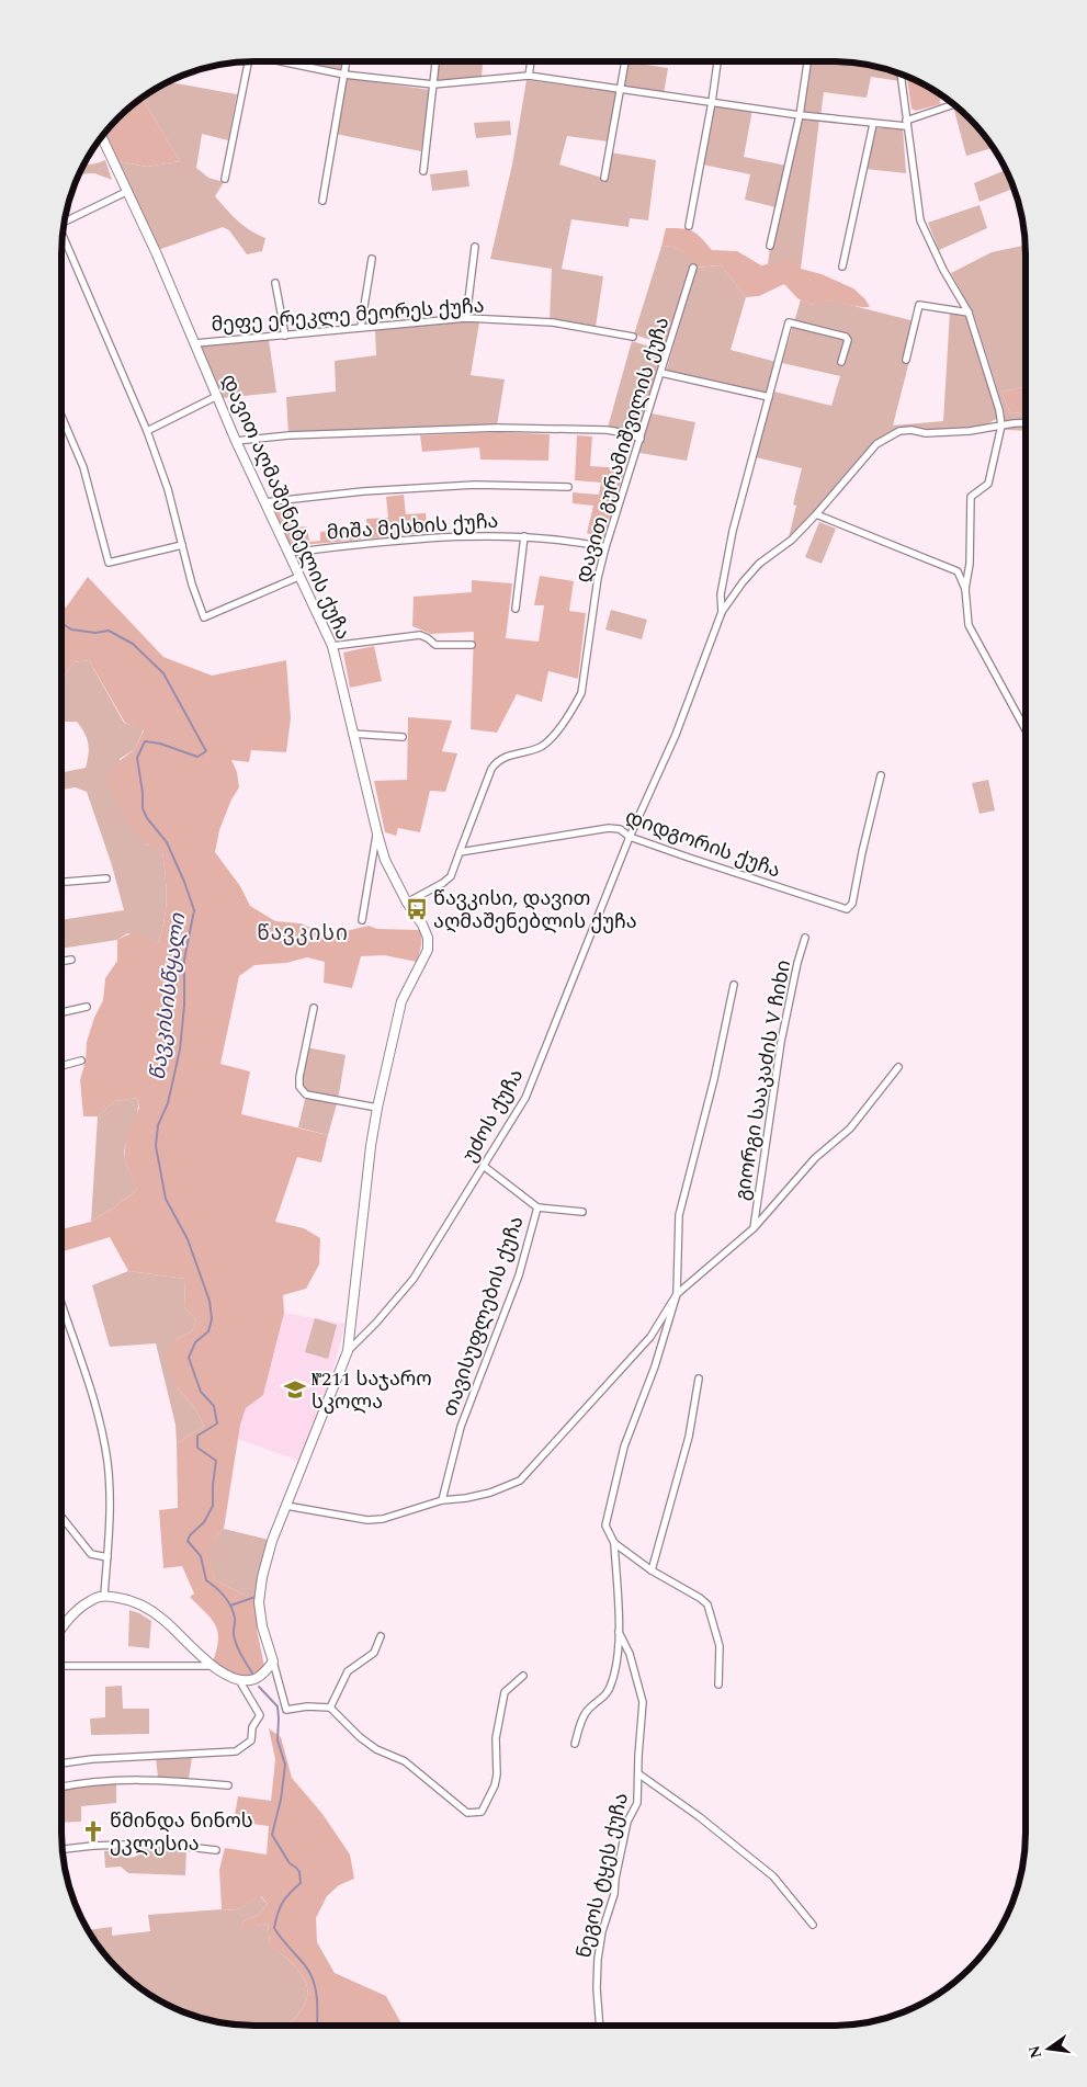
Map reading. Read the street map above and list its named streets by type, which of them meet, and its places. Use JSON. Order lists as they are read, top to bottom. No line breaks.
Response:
{"streets":{"street":["მეფე ერეკლე მეორეს ქუჩა","დავით გურამიშვილის ქუჩა","დავით აღმაშენებელის ქუჩა","მიშა მესხის ქუჩა","დიდგორის ქუჩა","გიორგი სააკაძის V ჩიხი","უძოს ქუჩა","თავისუფლების ქუჩა","ნეგოს ტყეს ქუჩა"]},"crossings":[["მეფე ერეკლე მეორეს ქუჩა","დავით აღმაშენებელის ქუჩა"],["დავით გურამიშვილის ქუჩა","მიშა მესხის ქუჩა"],["დავით გურამიშვილის ქუჩა","დიდგორის ქუჩა"],["დავით აღმაშენებელის ქუჩა","მიშა მესხის ქუჩა"],["დავით აღმაშენებელის ქუჩა","უძოს ქუჩა"],["დიდგორის ქუჩა","უძოს ქუჩა"],["უძოს ქუჩა","თავისუფლების ქუჩა"]],"districts":["წავკისი"],"water":["წავკისისწყალი"],"places":{"bus stop":["წავკისი, დავით აღმაშენებლის ქუჩა"],"school or university":["№211 საჯარო სკოლა"],"church":["წმინდა ნინოს ეკლესია"]},"north":"left"}
